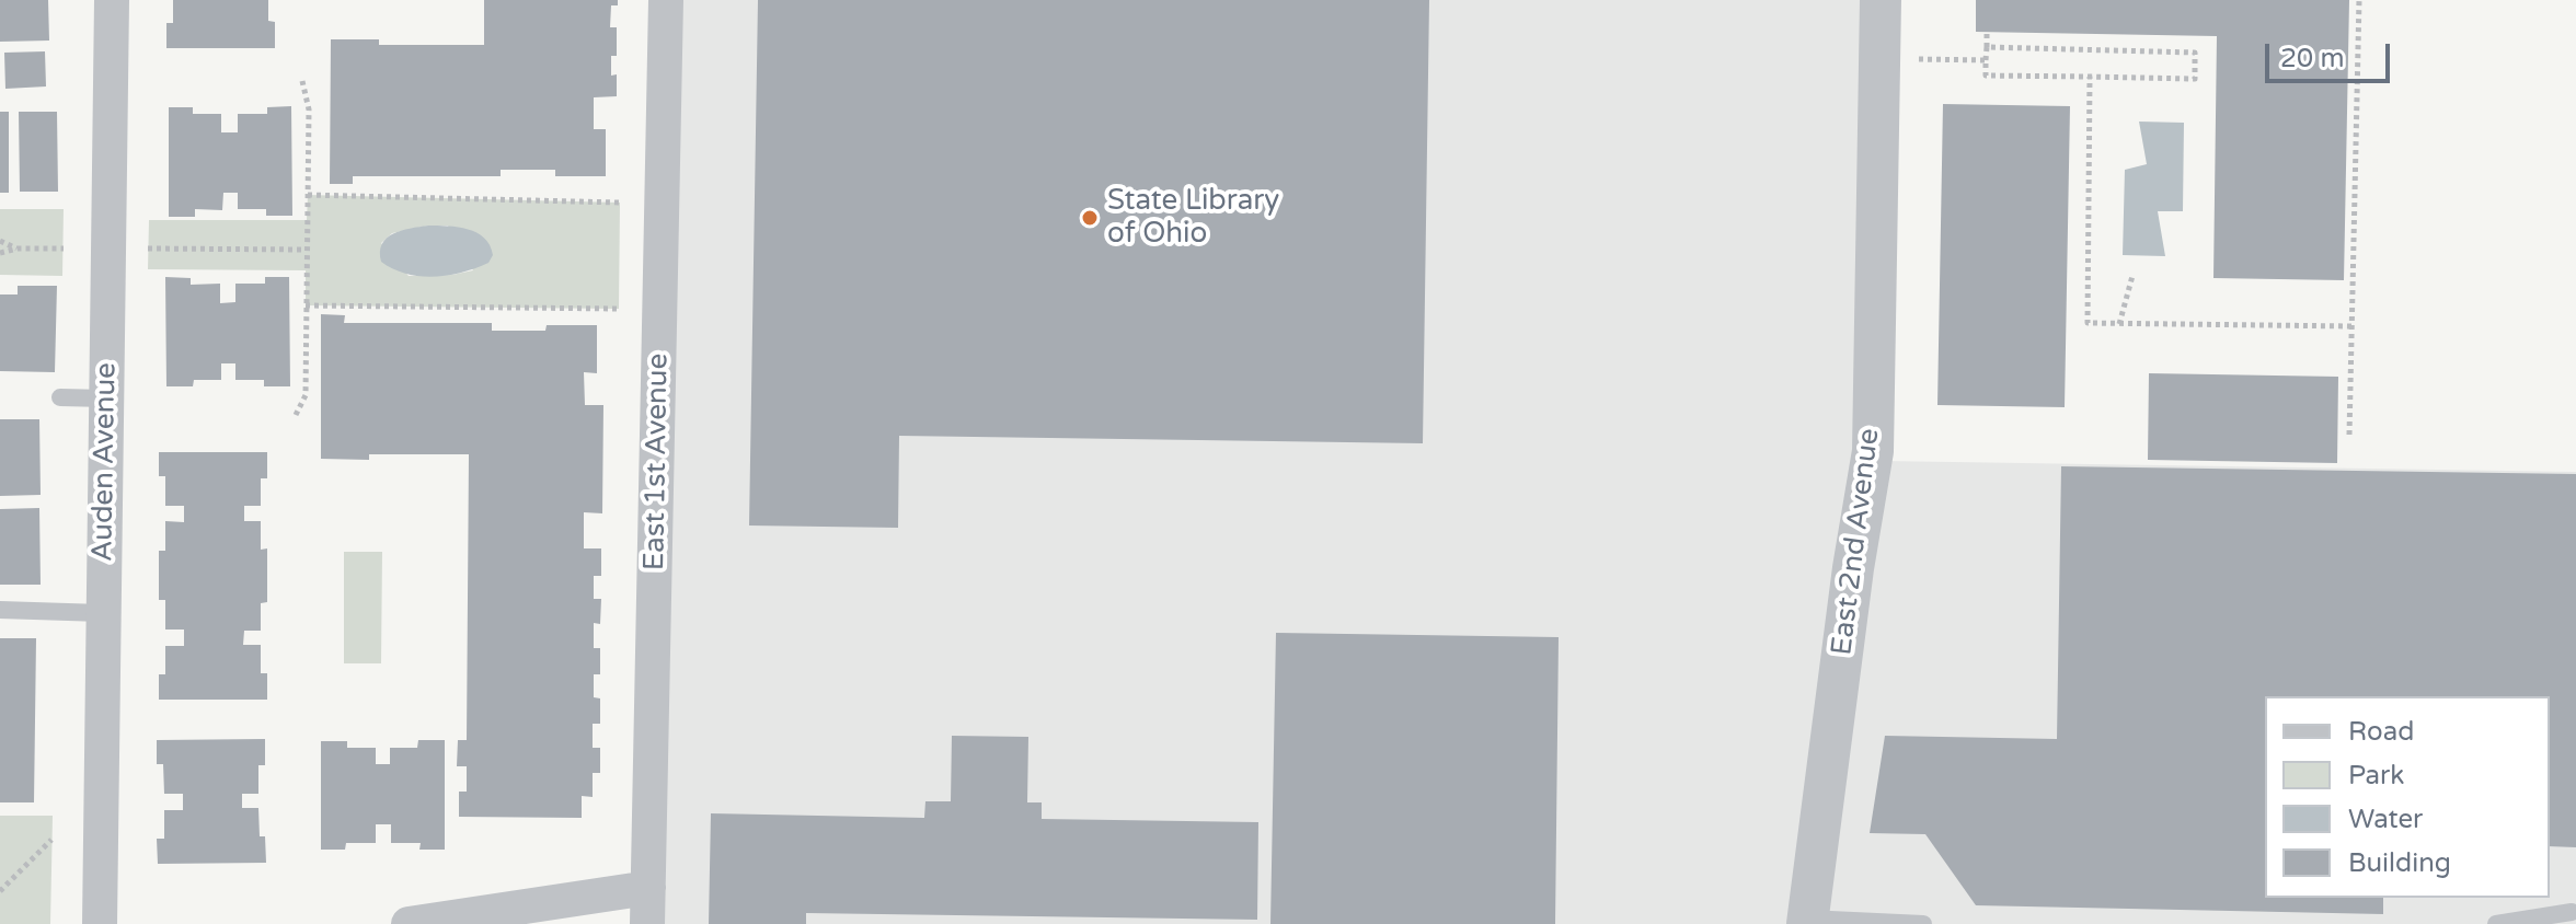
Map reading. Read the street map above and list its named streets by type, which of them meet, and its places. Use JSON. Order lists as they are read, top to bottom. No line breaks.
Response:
{"streets":{"street":["Auden Avenue","East 1st Avenue","East 2nd Avenue"]},"places":["State Library of Ohio"],"legend":["Road","Park","Water","Building"],"scale_bar":"20 m"}
